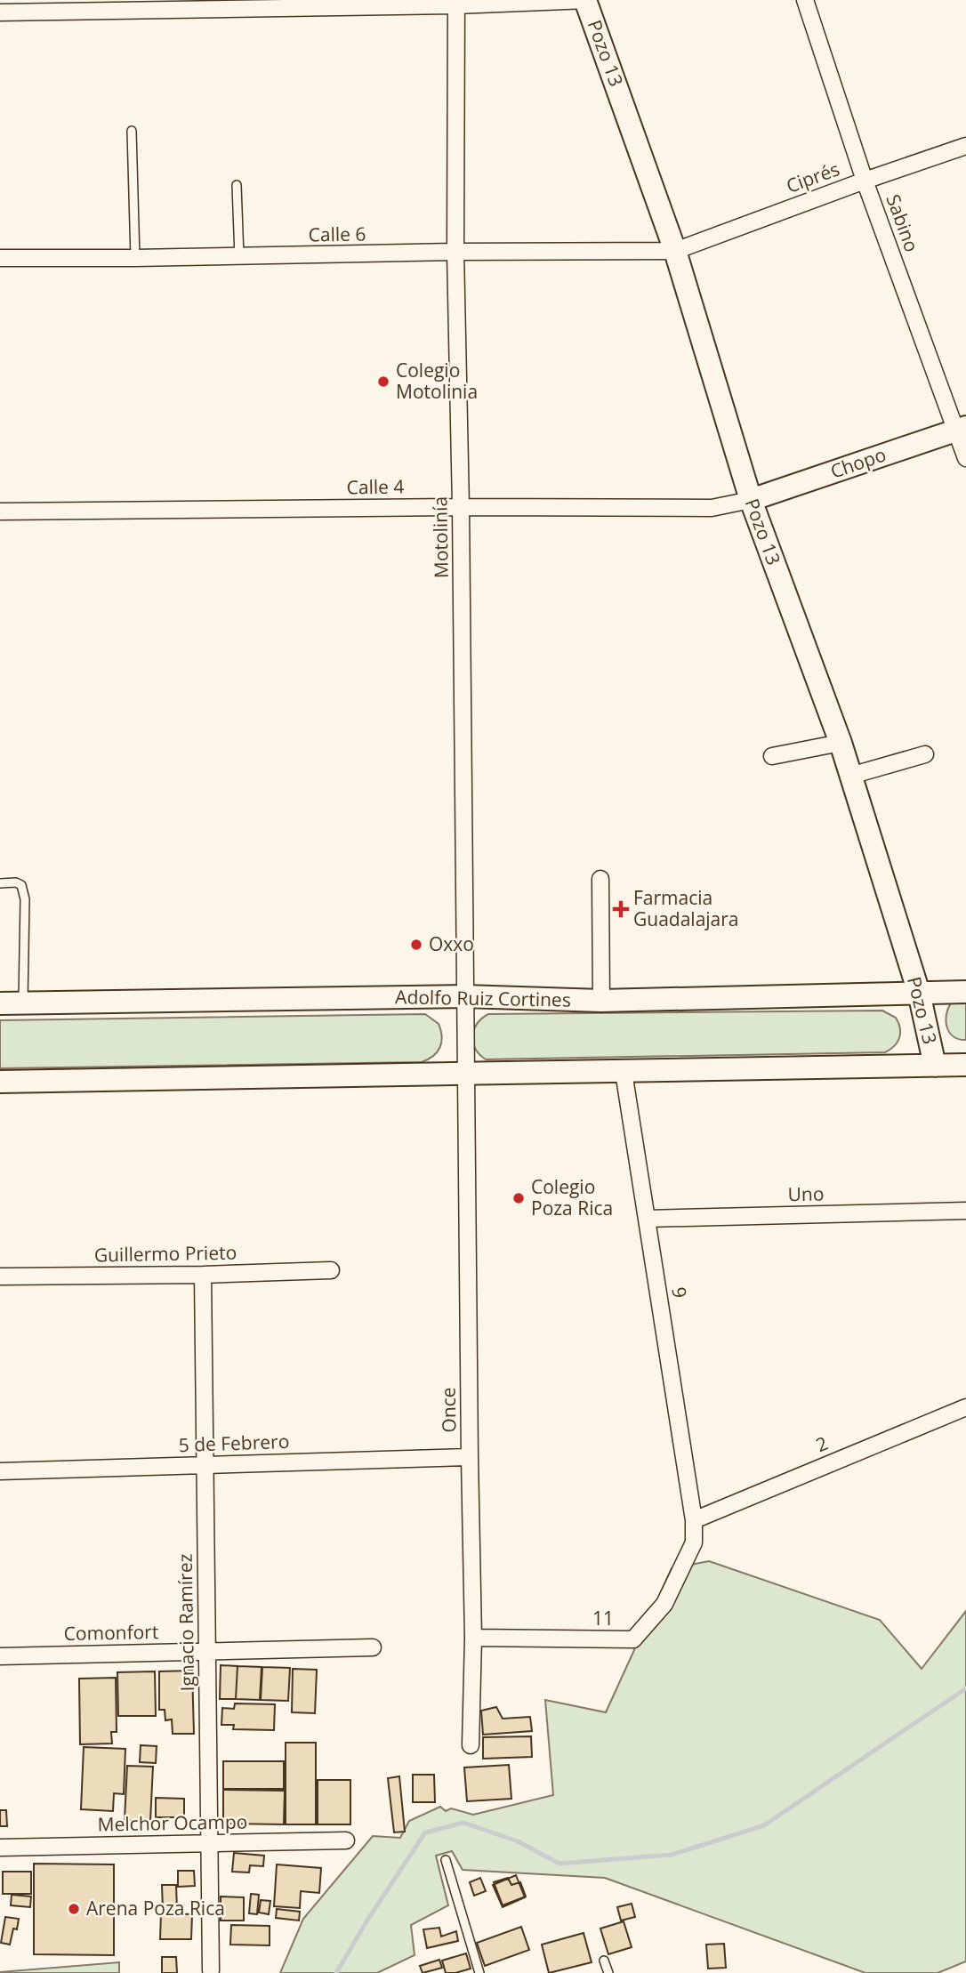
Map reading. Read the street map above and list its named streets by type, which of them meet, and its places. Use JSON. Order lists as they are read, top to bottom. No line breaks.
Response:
{"streets":{"main road":["Pozo 13","Chopo","Adolfo Ruiz Cortines"],"street":["Ciprés","Sabino","Calle 6","Calle 4","Motolinía","Uno","Guillermo Prieto","9","Once","5 de Febrero","2","11","Ignacio Ramírez","Comonfort","Melchor Ocampo"]},"crossings":[["Pozo 13","Ciprés"],["Pozo 13","Calle 6"],["Pozo 13","Chopo"],["Pozo 13","Calle 4"],["Pozo 13","Adolfo Ruiz Cortines"],["Ciprés","Sabino"],["Ciprés","Calle 6"],["Sabino","Chopo"],["Calle 6","Motolinía"],["Chopo","Calle 4"],["Calle 4","Motolinía"],["Motolinía","Adolfo Ruiz Cortines"],["Motolinía","Once"],["Uno","9"],["Guillermo Prieto","Ignacio Ramírez"],["9","2"],["9","11"],["Once","5 de Febrero"],["Once","11"],["5 de Febrero","Ignacio Ramírez"],["2","11"],["Ignacio Ramírez","Comonfort"],["Ignacio Ramírez","Melchor Ocampo"]],"places":{"other":["Colegio Motolinia","Oxxo","Colegio Poza Rica","Arena Poza Rica"],"health":["Farmacia Guadalajara"]}}
